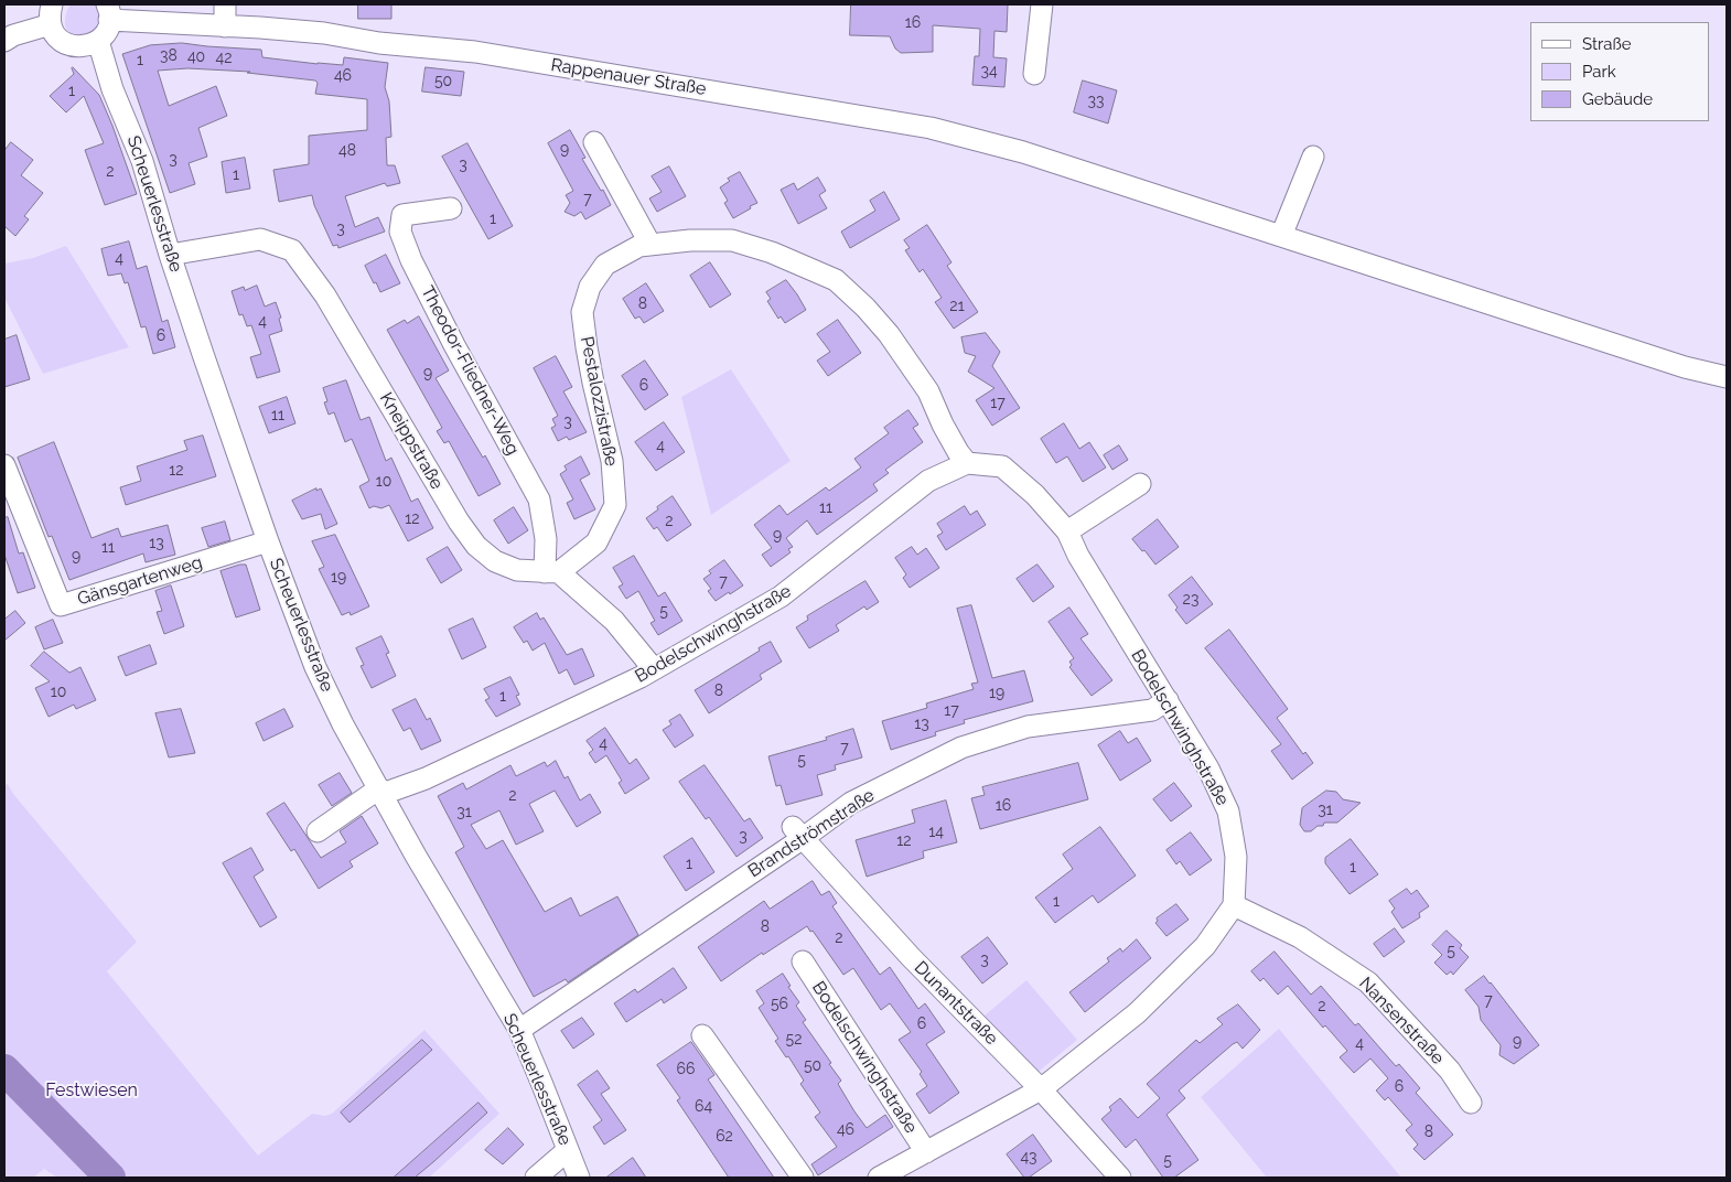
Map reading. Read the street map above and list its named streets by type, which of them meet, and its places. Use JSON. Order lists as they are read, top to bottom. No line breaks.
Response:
{"streets":{"street":["Rappenauer Straße","Scheuerlesstraße","Theodor-Fliedner-Weg","Pestalozzistraße","Kneippstraße","Gänsgartenweg","Bodelschwinghstraße","Brandströmstraße","Dunantstraße","Nansenstraße"]},"crossings":[["Scheuerlesstraße","Kneippstraße"],["Scheuerlesstraße","Gänsgartenweg"],["Scheuerlesstraße","Bodelschwinghstraße"],["Scheuerlesstraße","Brandströmstraße"],["Theodor-Fliedner-Weg","Pestalozzistraße"],["Theodor-Fliedner-Weg","Kneippstraße"],["Pestalozzistraße","Kneippstraße"],["Pestalozzistraße","Bodelschwinghstraße"],["Bodelschwinghstraße","Brandströmstraße"],["Bodelschwinghstraße","Dunantstraße"],["Bodelschwinghstraße","Nansenstraße"],["Brandströmstraße","Dunantstraße"]],"parks":["Festwiesen"],"house_numbers":["16","38","40","42","1","34","46","50","1","33","9","48","3","3","2","1","7","1","3","4","8","21","4","6","9","6","17","11","3","4","12","10","11","12","2","9","13","11","9","19","7","23","5","8","10","19","1","17","13","4","7","5","2","16","31","31","14","3","12","1","1","1","8","2","5","3","7","56","2","6","52","9","4","50","66","6","64","46","8","62","43","5"],"legend":["Straße","Park","Gebäude"]}
